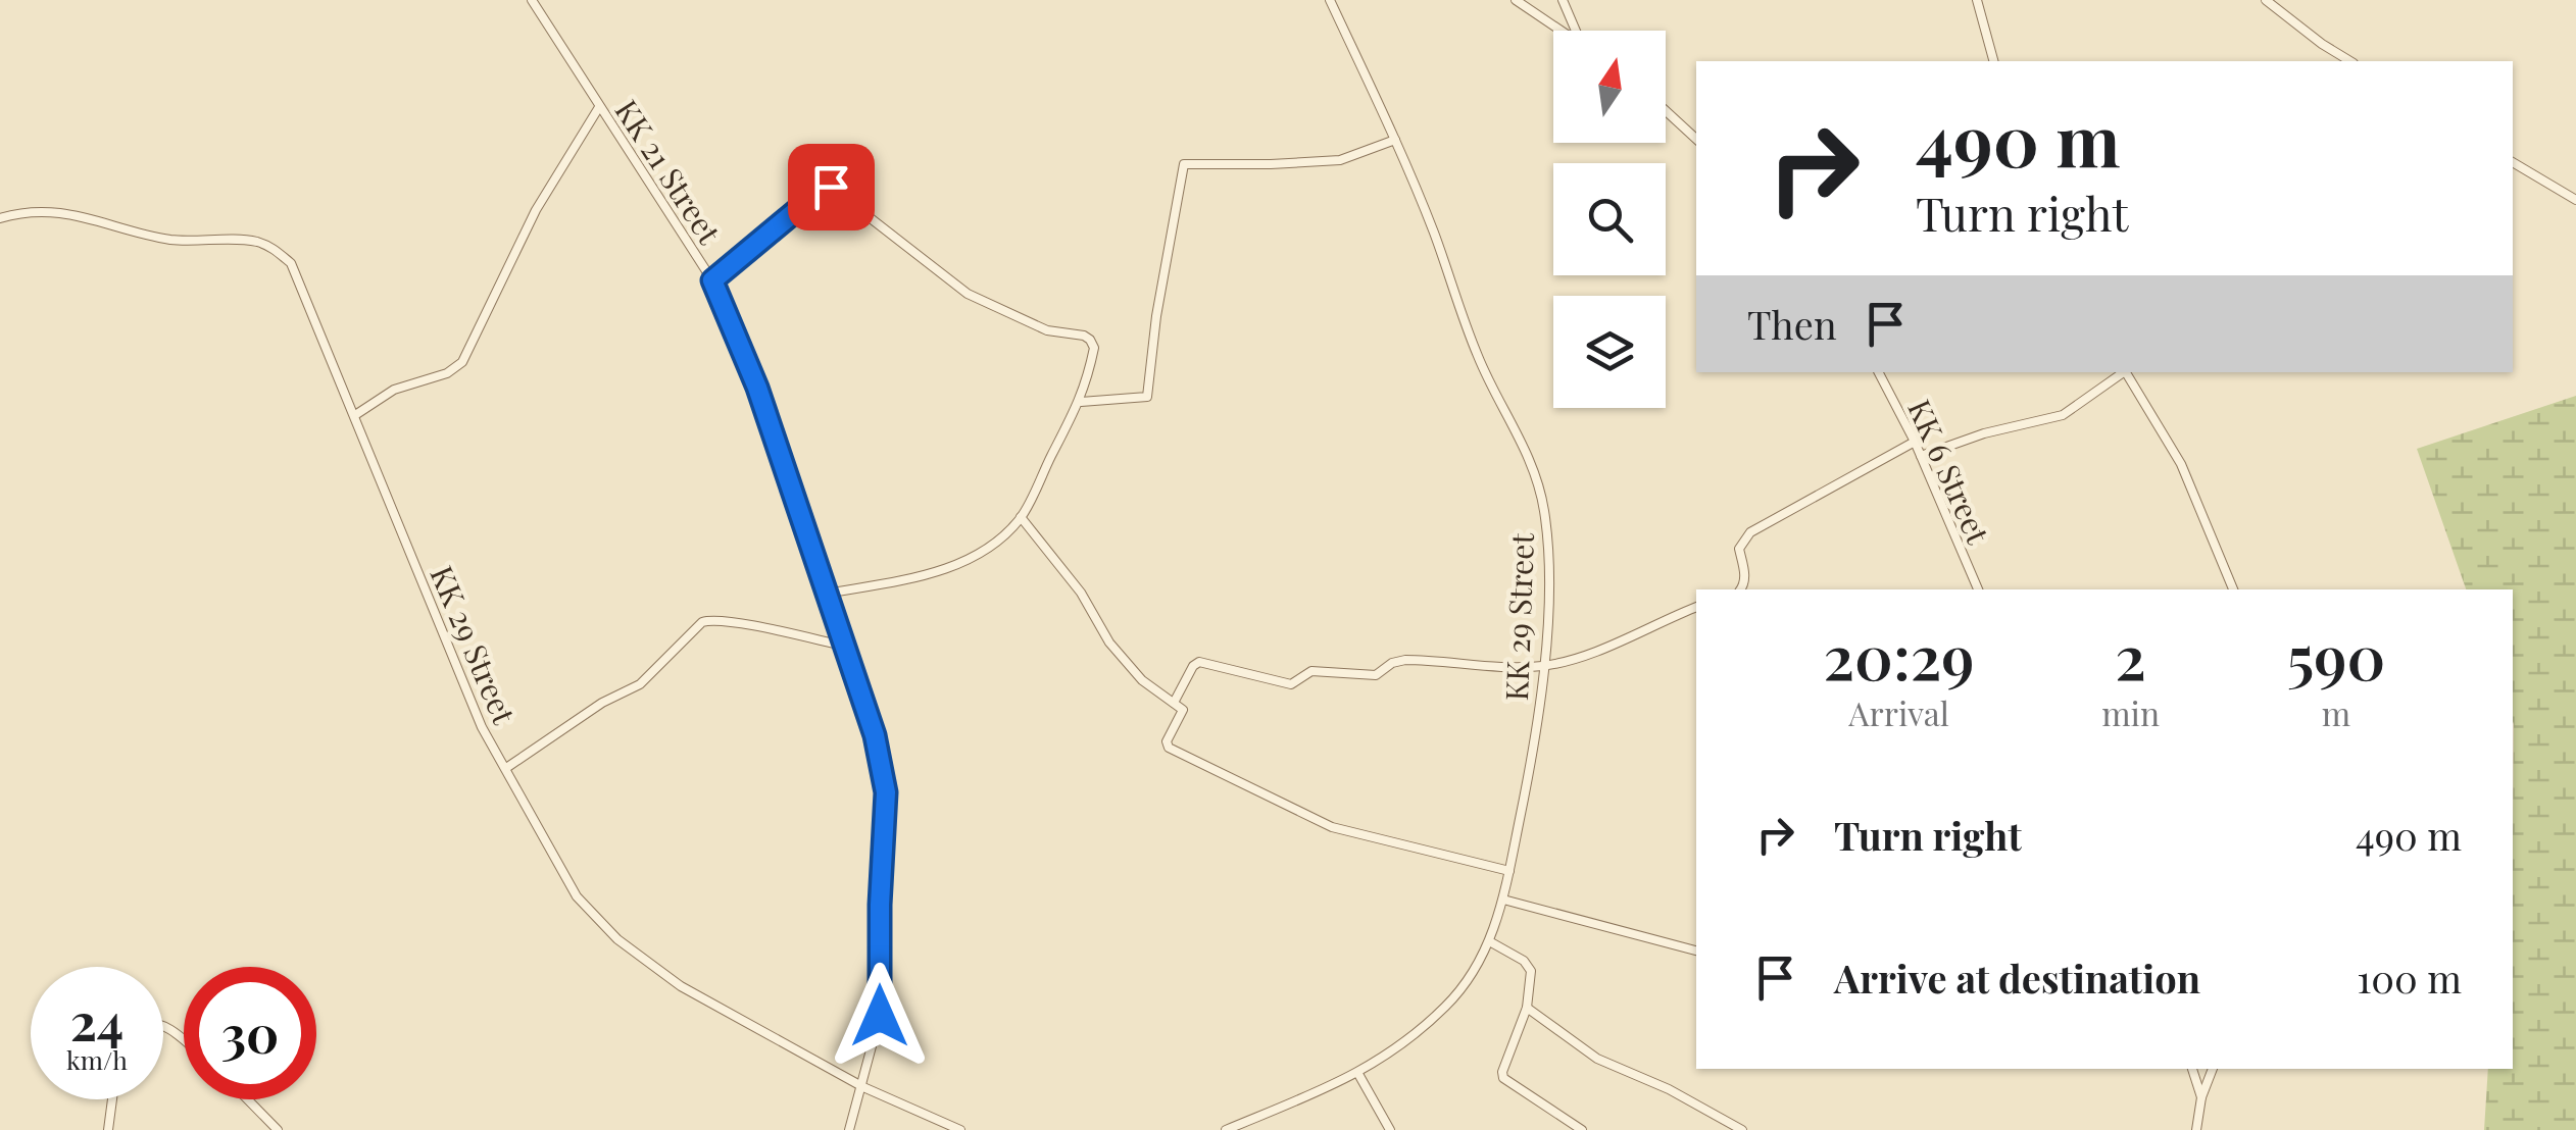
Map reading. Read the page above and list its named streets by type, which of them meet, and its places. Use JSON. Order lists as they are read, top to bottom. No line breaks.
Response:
{"streets":{"street":["KK 21 Street","KK 6 Street","KK 29 Street"]},"crossings":[["KK 21 Street","KK 29 Street"]],"north":"top","page":{"turn":["490 m","Turn right"],"then":"Then","eta":["20:29","Arrival","2","min","590","m"],"list":[{"name":"Turn right","value":"490 m"},{"name":"Arrive at destination","value":"100 m"}],"speed":"24 km/h","limit":"30"}}
